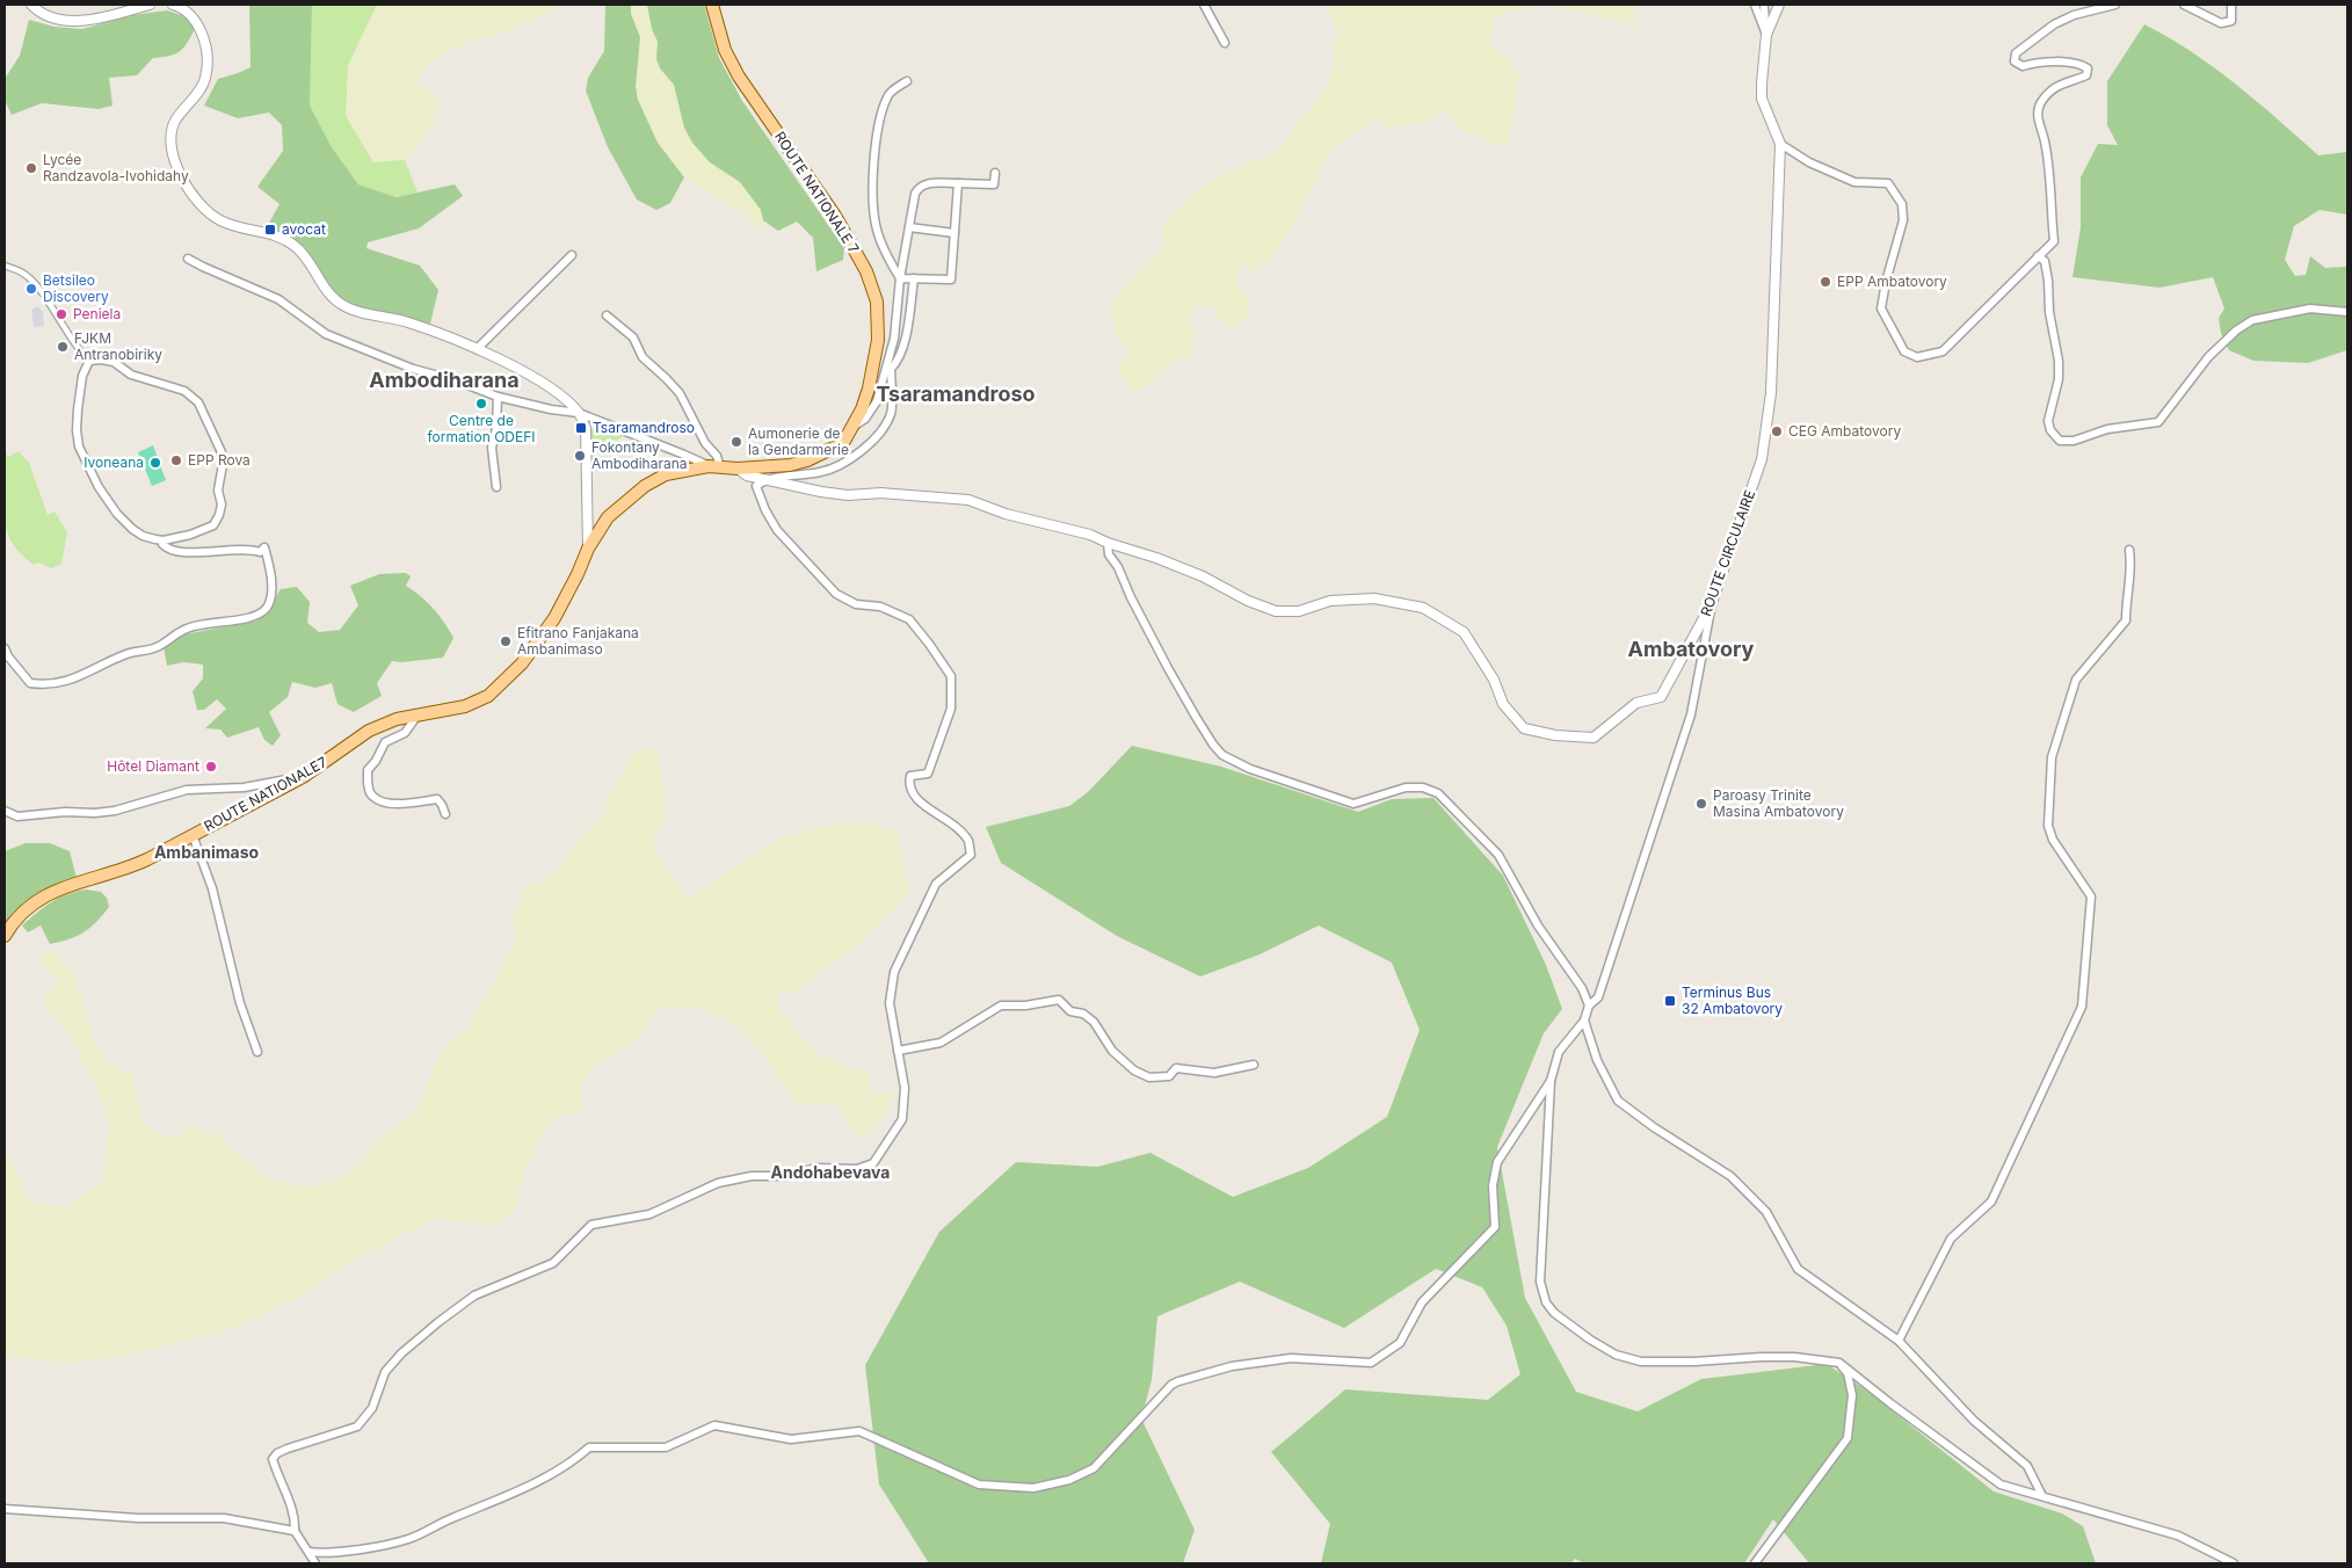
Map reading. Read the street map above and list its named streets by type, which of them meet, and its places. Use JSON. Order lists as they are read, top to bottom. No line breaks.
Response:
{"streets":{"main road":["ROUTE NATIONALE 7","ROUTE NATIONALE7"],"street":["ROUTE CIRCULAIRE"]},"crossings":[["ROUTE NATIONALE 7","ROUTE CIRCULAIRE"],["ROUTE NATIONALE 7","ROUTE NATIONALE7"]],"districts":["Ambodiharana","Tsaramandroso","Ambatovory","Ambanimaso","Andohabevava"],"places":{"other":["Lycée Randzavola-Ivohidahy","EPP Ambatovory","Betsileo Discovery","Peniela","FJKM Antranobiriky","Centre de formation ODEFI","CEG Ambatovory","Aumonerie de la Gendarmerie","Fokontany Ambodiharana","EPP Rova","Ivoneana","Efitrano Fanjakana Ambanimaso","Hôtel Diamant","Paroasy Trinite Masina Ambatovory"],"transit":["avocat","Tsaramandroso","Terminus Bus 32 Ambatovory"]}}
